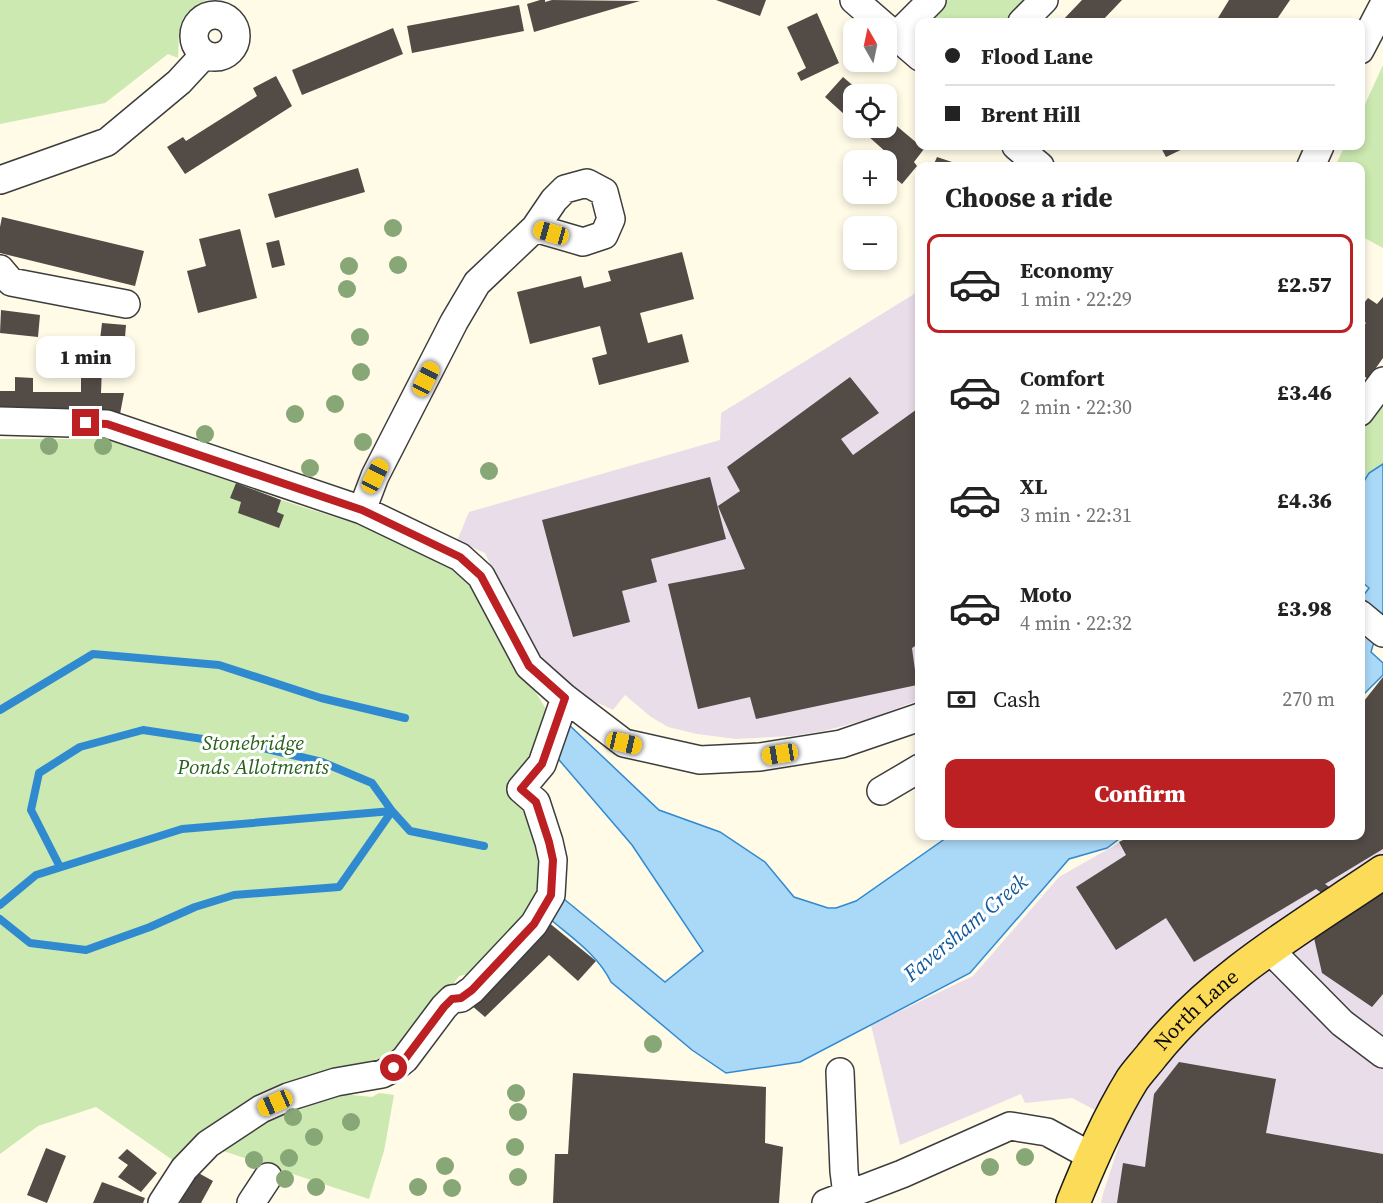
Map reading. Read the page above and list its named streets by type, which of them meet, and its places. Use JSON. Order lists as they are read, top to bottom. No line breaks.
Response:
{"streets":{"main road":["North Lane"]},"water":["Faversham Creek"],"parks":["Stonebridge Ponds Allotments"],"north":"top","page":{"map_buttons":["+","−"],"banner":["Flood Lane","Brent Hill"],"heading":"Choose a ride","list":[{"name":"Economy","note":"1 min · 22:29","value":"£2.57"},{"name":"Comfort","note":"2 min · 22:30","value":"£3.46"},{"name":"XL","note":"3 min · 22:31","value":"£4.36"},{"name":"Moto","note":"4 min · 22:32","value":"£3.98"}],"bubble":"1 min","pay":["Cash","270 m"],"buttons":"Confirm"}}
